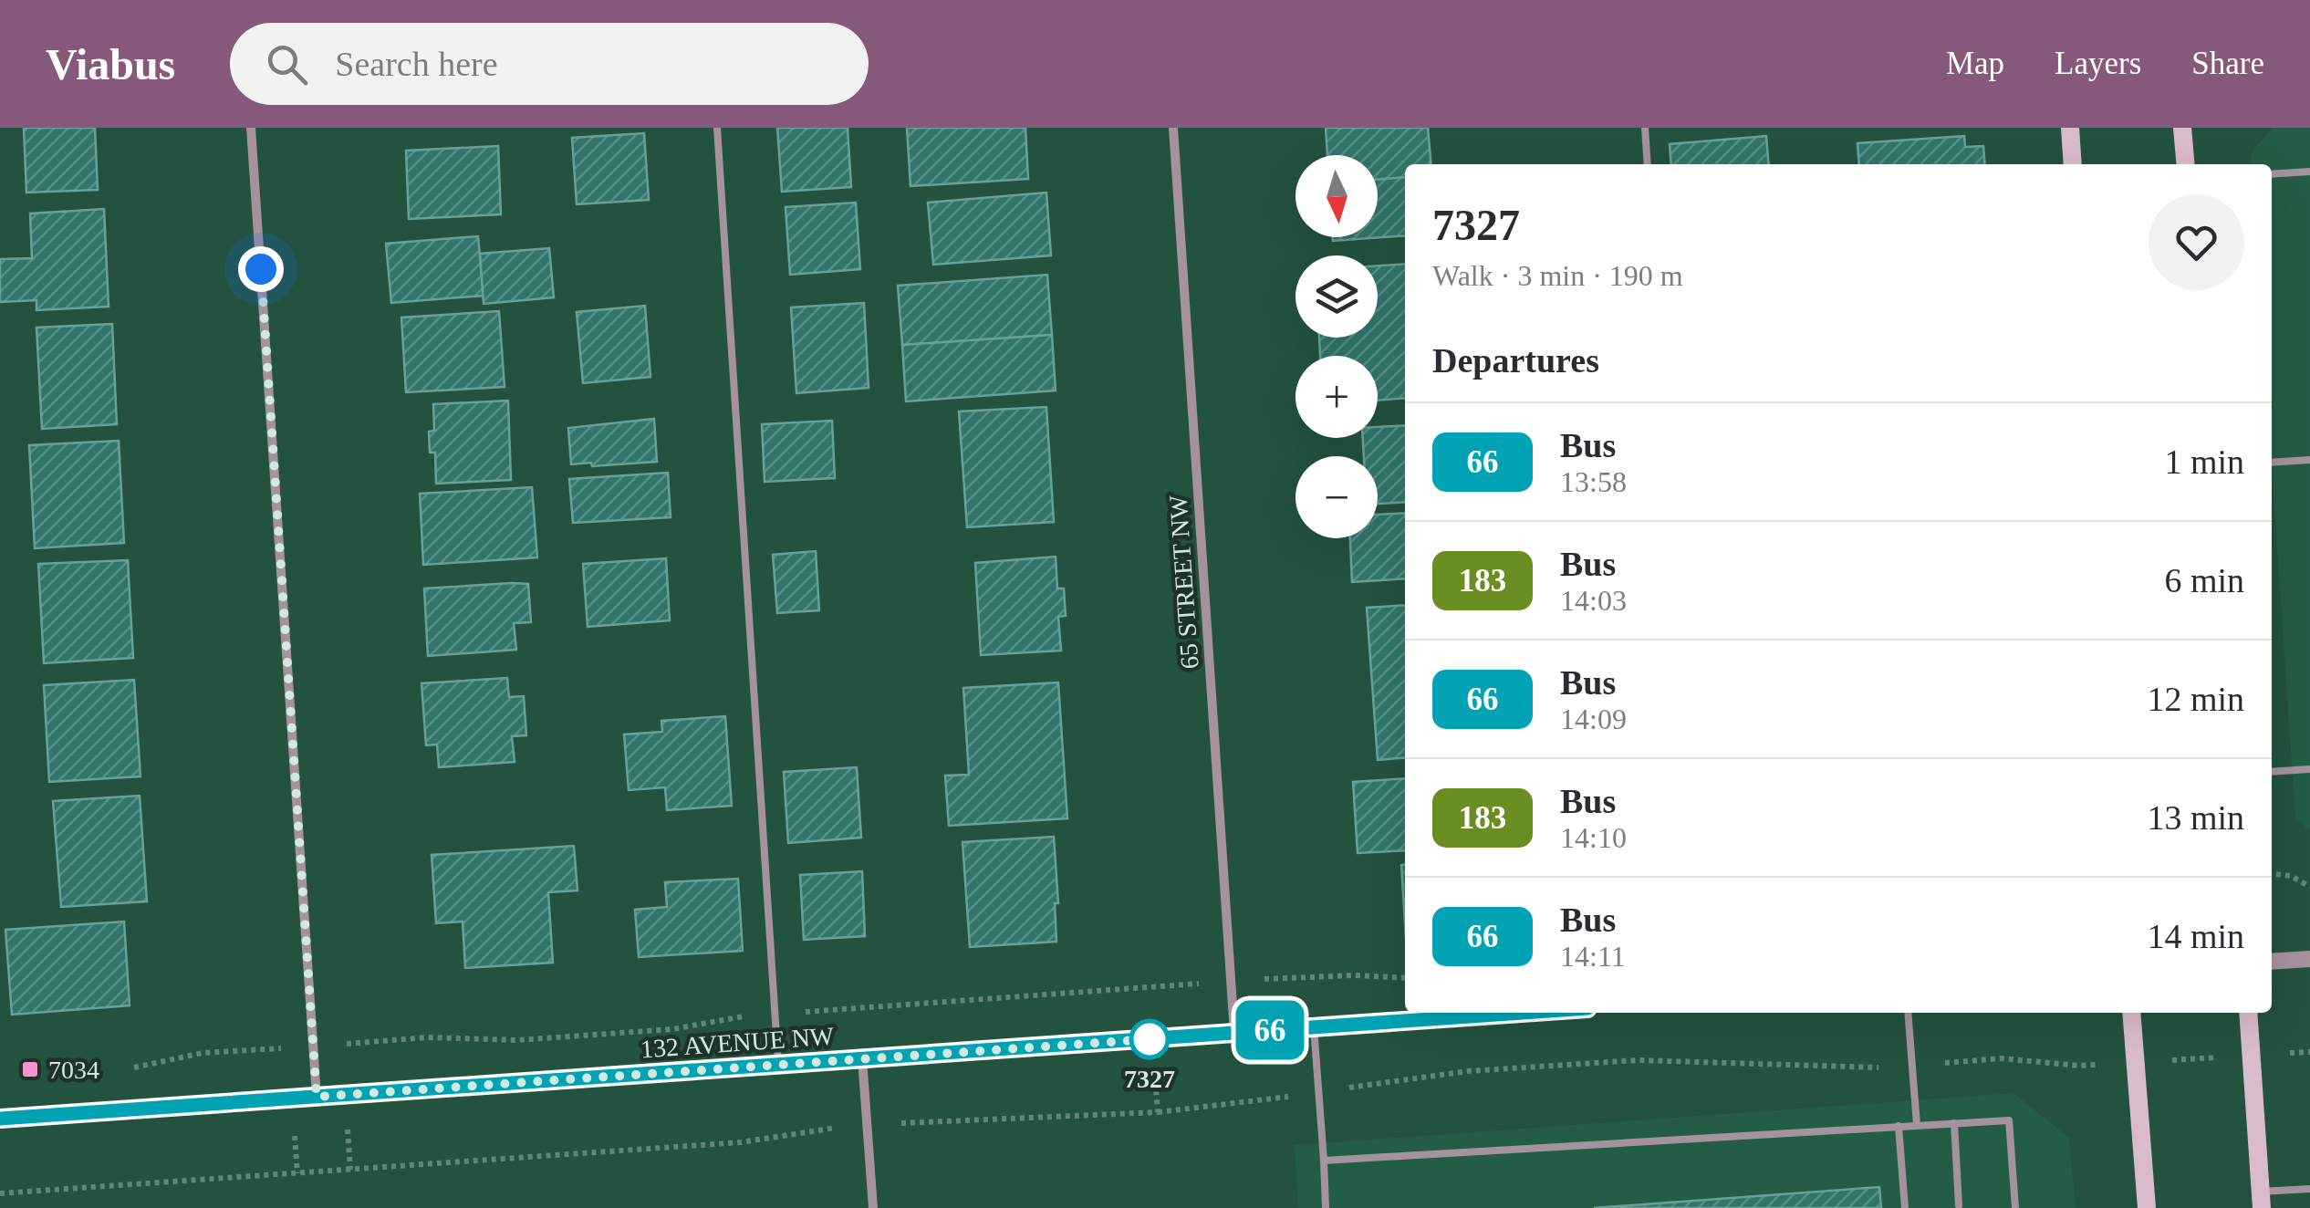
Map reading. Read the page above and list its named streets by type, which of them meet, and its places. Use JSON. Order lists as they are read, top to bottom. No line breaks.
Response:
{"streets":{"street":["65 STREET NW","132 AVENUE NW"]},"crossings":[["65 STREET NW","132 AVENUE NW"]],"places":{"other":["7327"],"transit":["7034"]},"lines":["bus line 66"],"north":"bottom","page":{"header":"Viabus","search":"Search here","nav":["Map","Layers","Share"],"on_map":"66","map_buttons":["+","−"],"heading":[["7327","Walk · 3 min · 190 m"],"Departures"],"list":[{"mark":"66","name":"Bus","note":"13:58","value":"1 min"},{"mark":"183","name":"Bus","note":"14:03","value":"6 min"},{"mark":"66","name":"Bus","note":"14:09","value":"12 min"},{"mark":"183","name":"Bus","note":"14:10","value":"13 min"},{"mark":"66","name":"Bus","note":"14:11","value":"14 min"}]}}
